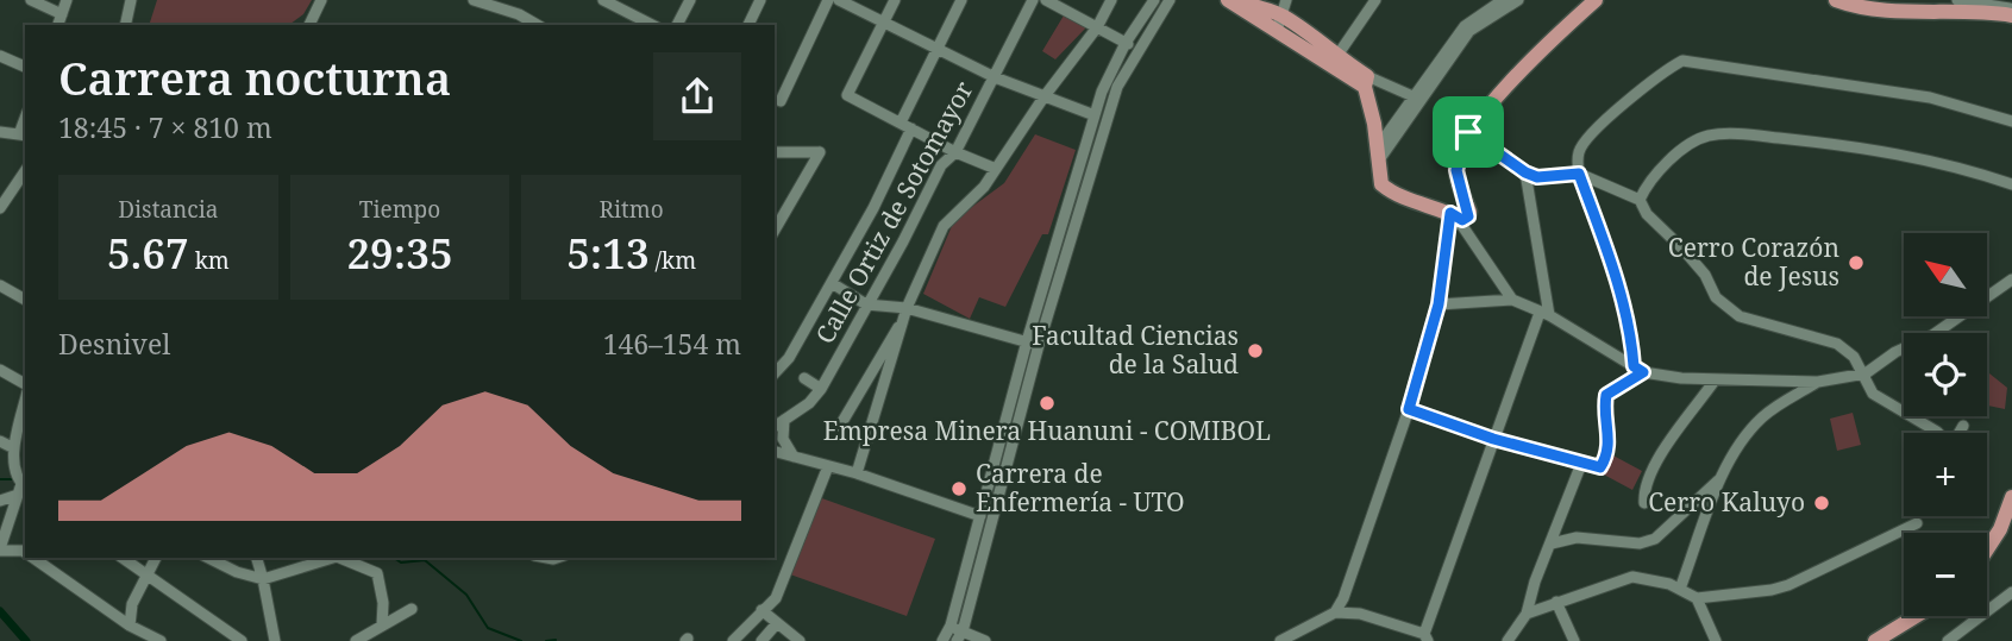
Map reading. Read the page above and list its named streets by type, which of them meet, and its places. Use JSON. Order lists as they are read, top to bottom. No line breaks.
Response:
{"streets":{"street":["Calle Ortiz de Sotomayor"]},"places":["Cerro Corazón de Jesus","Facultad Ciencias de la Salud","Empresa Minera Huanuni - COMIBOL","Carrera de Enfermería - UTO","Cerro Kaluyo"],"north":"top left","page":{"heading":["Carrera nocturna","18:45 · 7 × 810 m"],"stats":[["Distancia","5.67 km"],["Tiempo","29:35"],["Ritmo","5:13 /km"]],"map_buttons":["+","−"],"chart":["Desnivel","146–154 m"]}}
